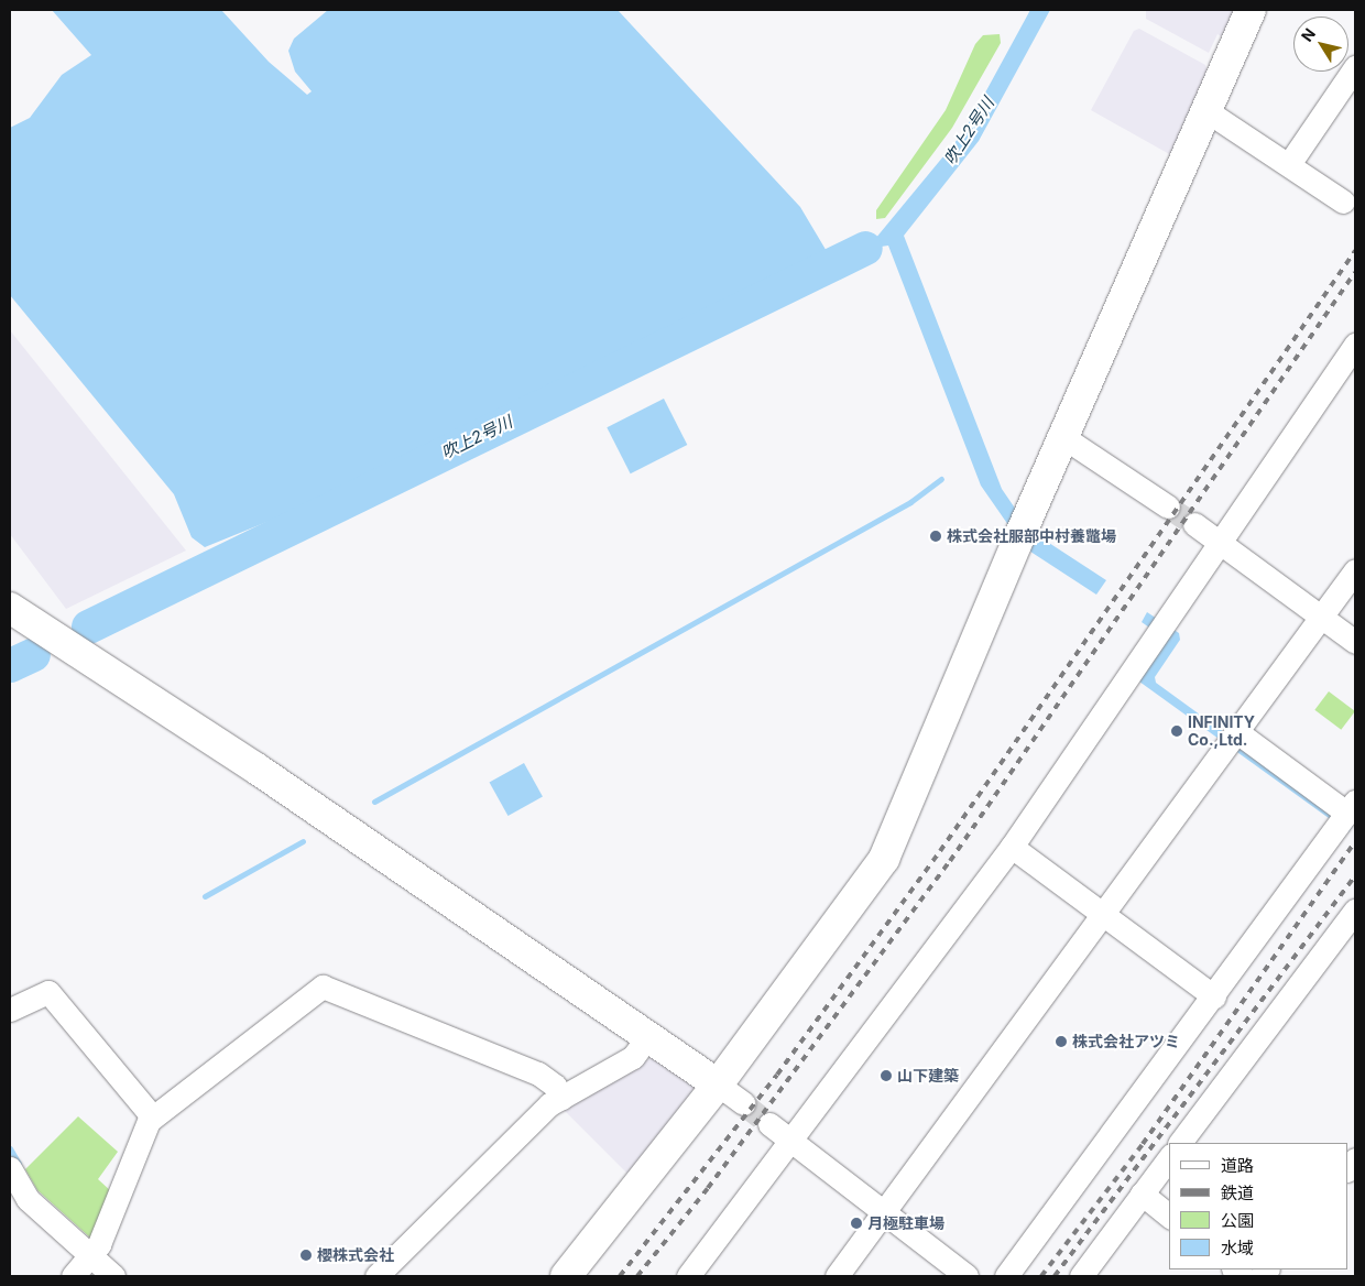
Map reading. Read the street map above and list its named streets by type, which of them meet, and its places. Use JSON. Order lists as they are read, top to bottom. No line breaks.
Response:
{"water":["吹上2号川"],"places":["株式会社服部中村養鼈場","INFINITY Co.,Ltd.","株式会社アツミ","山下建築","月極駐車場","櫻株式会社"],"legend":["道路","鉄道","公園","水域"],"north":"top left"}
